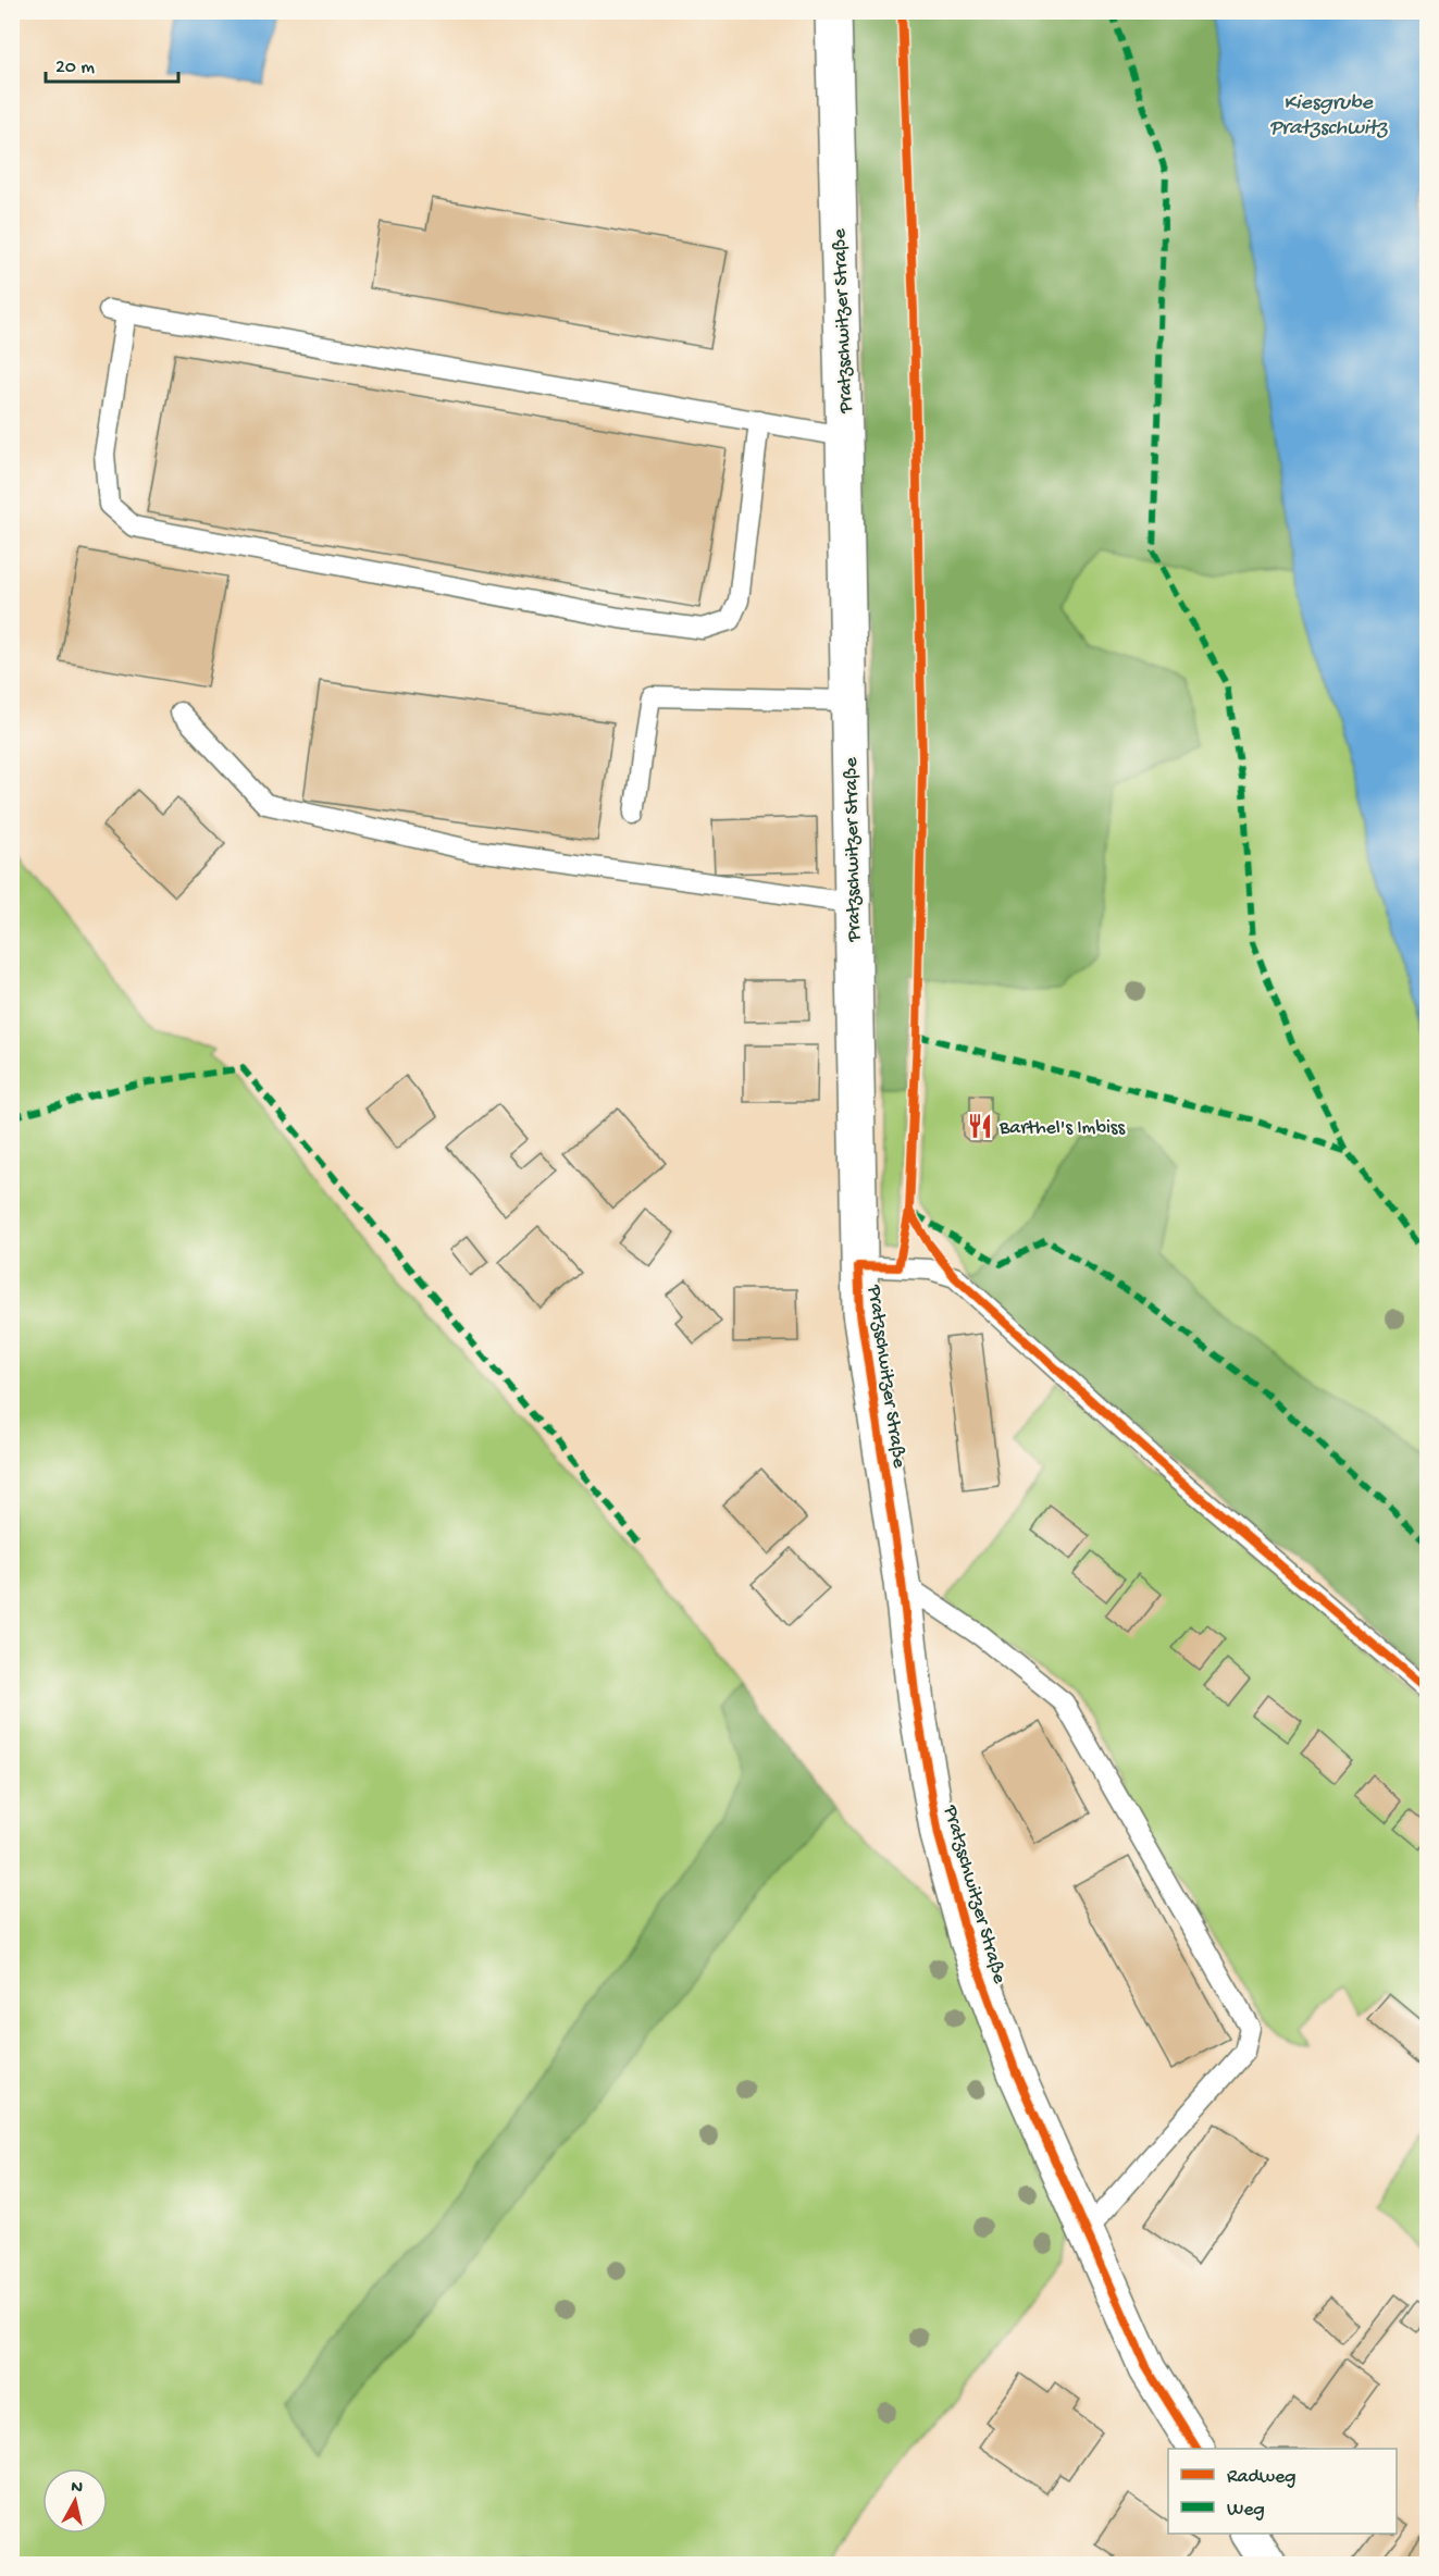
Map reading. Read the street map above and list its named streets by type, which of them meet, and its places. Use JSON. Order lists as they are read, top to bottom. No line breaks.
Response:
{"streets":{"street":["Pratzschwitzer Straße"]},"water":["Kiesgrube Pratzschwitz"],"places":{"restaurant":["Barthel's Imbiss"]},"legend":["Radweg","Weg"],"scale_bar":"20 m","north":"top"}
